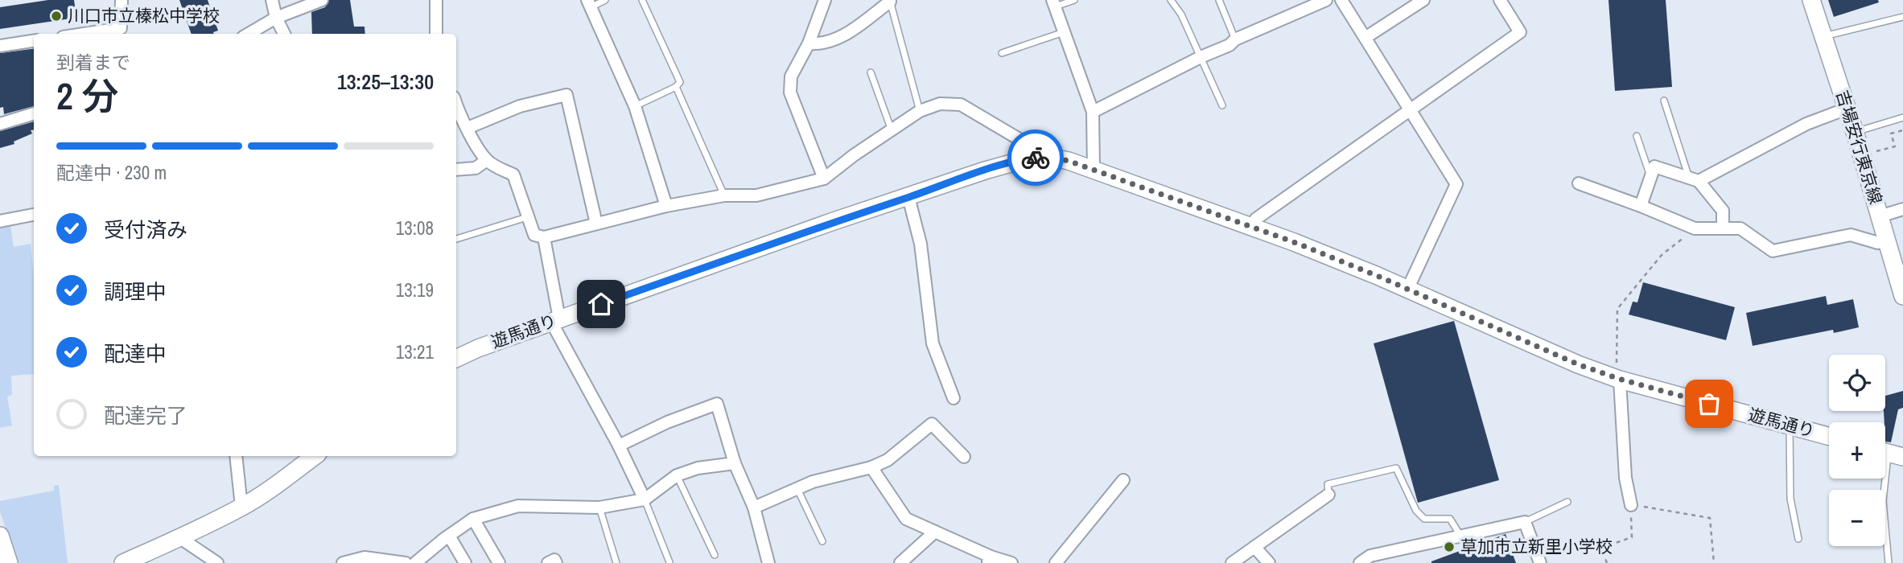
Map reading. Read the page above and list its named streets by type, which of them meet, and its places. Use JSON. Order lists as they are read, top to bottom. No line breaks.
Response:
{"streets":{"street":["吉場安行東京線","遊馬通り"]},"places":["川口市立榛松中学校","草加市立新里小学校"],"page":{"heading":["2 分","到着まで","13:25–13:30"],"bar":"配達中 · 230 m","list":[["受付済み","13:08"],["調理中","13:19"],["配達中","13:21"],"配達完了"],"map_buttons":["+","−"]}}
